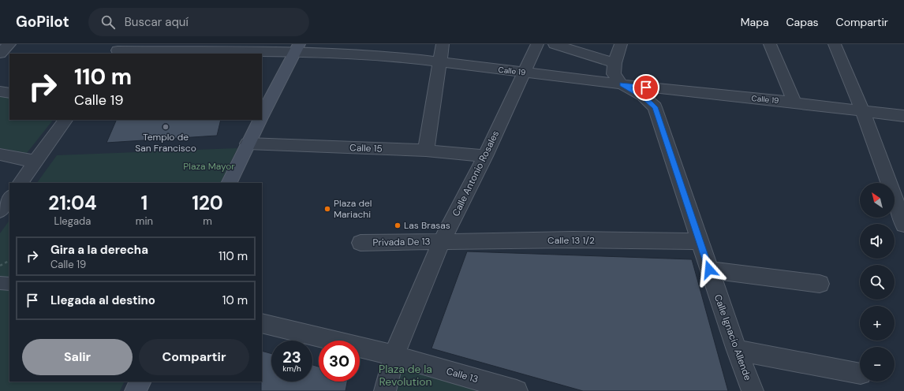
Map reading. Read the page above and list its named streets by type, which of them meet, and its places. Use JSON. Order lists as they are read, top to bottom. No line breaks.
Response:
{"streets":{"street":["Calle 19","Calle 15","Calle Antonio Rosales","Calle 13 1/2","Privada De 13","Calle Ignacio Allende","Calle 13"]},"crossings":[["Calle 19","Calle Antonio Rosales"],["Calle 19","Calle Ignacio Allende"],["Calle 15","Calle Antonio Rosales"],["Calle Antonio Rosales","Calle 13 1/2"],["Calle Antonio Rosales","Privada De 13"],["Calle Antonio Rosales","Calle 13"],["Calle 13 1/2","Privada De 13"],["Calle 13 1/2","Calle Ignacio Allende"]],"parks":["Plaza Mayor","Plaza de la Revolution"],"places":["Templo de San Francisco","Plaza del Mariachi","Las Brasas"],"north":"top left","page":{"header":"GoPilot","search":"Buscar aquí","nav":["Mapa","Capas","Compartir"],"turn":["110 m","Calle 19"],"map_buttons":["+","−"],"eta":["21:04","Llegada","1","min","120","m"],"list":[{"name":"Gira a la derecha","note":"Calle 19","value":"110 m"},{"name":"Llegada al destino","value":"10 m"}],"buttons":["Salir","Compartir"],"speed":"23 km/h","limit":"30"}}
